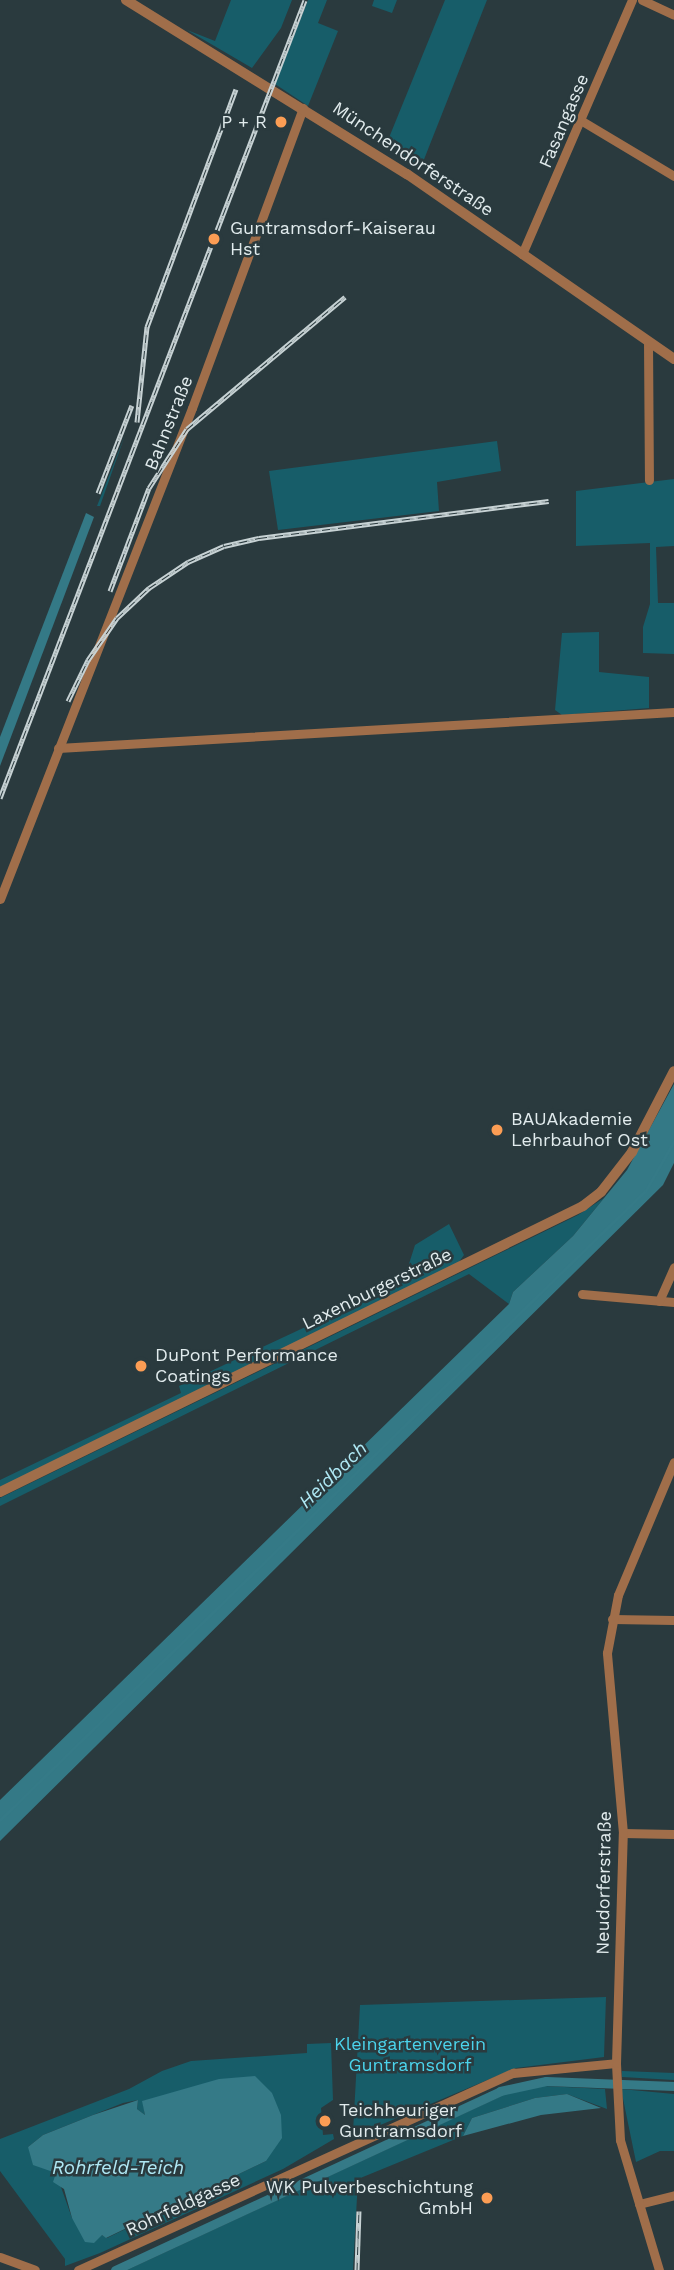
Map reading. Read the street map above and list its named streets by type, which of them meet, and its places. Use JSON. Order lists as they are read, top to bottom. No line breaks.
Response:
{"streets":{"street":["Fasangasse","Münchendorferstraße","Bahnstraße","Laxenburgerstraße","Neudorferstraße","Rohrfeldgasse"]},"crossings":[["Fasangasse","Münchendorferstraße"],["Münchendorferstraße","Bahnstraße"],["Neudorferstraße","Rohrfeldgasse"]],"water":["Heidbach","Rohrfeld-Teich"],"parks":["Kleingartenverein Guntramsdorf"],"places":["P + R","Guntramsdorf-Kaiserau Hst","BAUAkademie Lehrbauhof Ost","DuPont Performance Coatings","Teichheuriger Guntramsdorf","WK Pulverbeschichtung GmbH"]}
